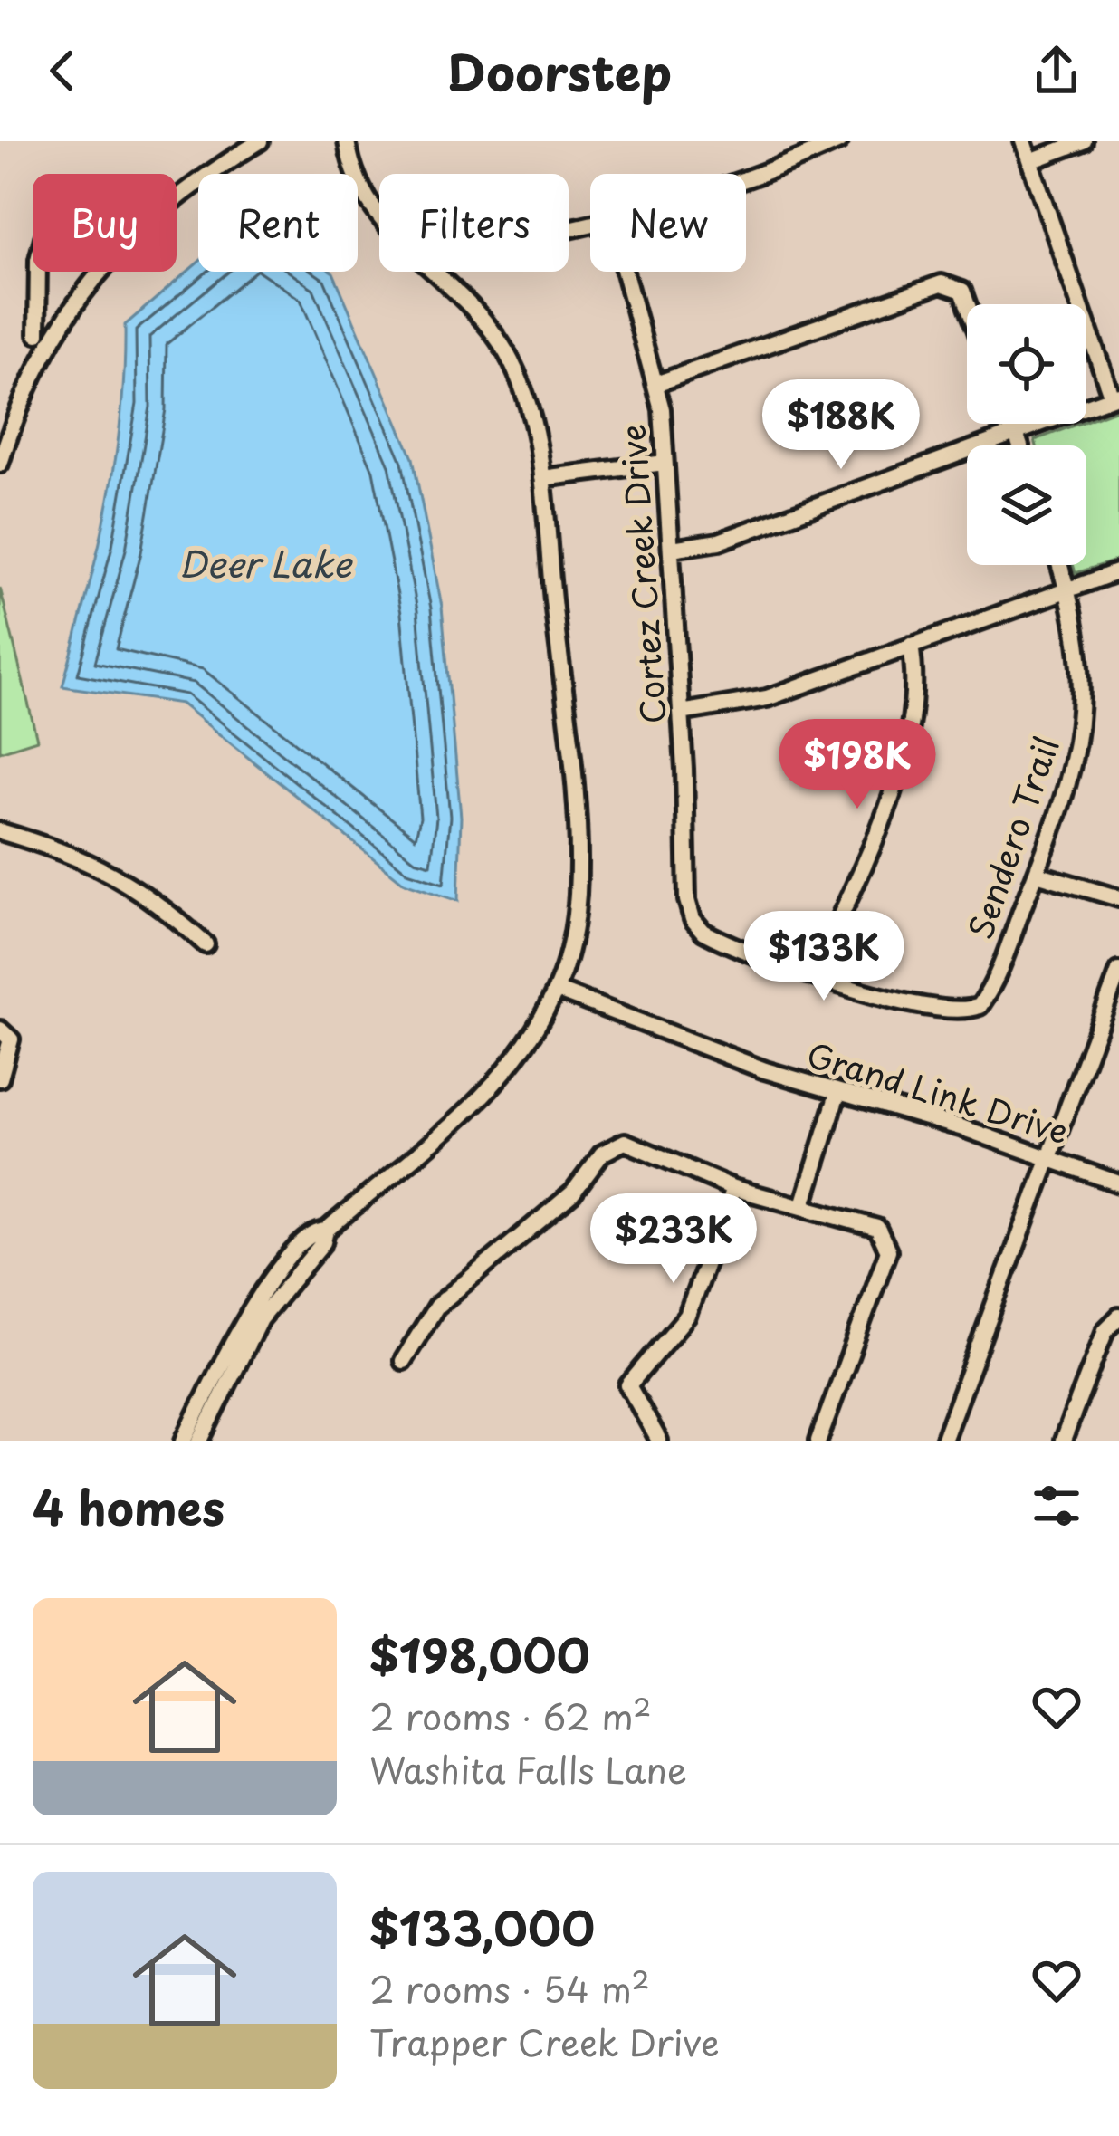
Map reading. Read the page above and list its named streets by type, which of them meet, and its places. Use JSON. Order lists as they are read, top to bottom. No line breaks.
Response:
{"streets":{"street":["Cortez Creek Drive","Sendero Trail","Grand Link Drive"]},"crossings":[["Cortez Creek Drive","Sendero Trail"]],"water":["Deer Lake"],"page":{"header":"Doorstep","chip":["Buy","Rent","Filters","New"],"price":["$188K","$198K","$133K","$233K"],"heading":"4 homes","list":[{"name":"$198,000","note":"2 rooms · 62 m² · Washita Falls Lane"},{"name":"$133,000","note":"2 rooms · 54 m² · Trapper Creek Drive"}]}}
